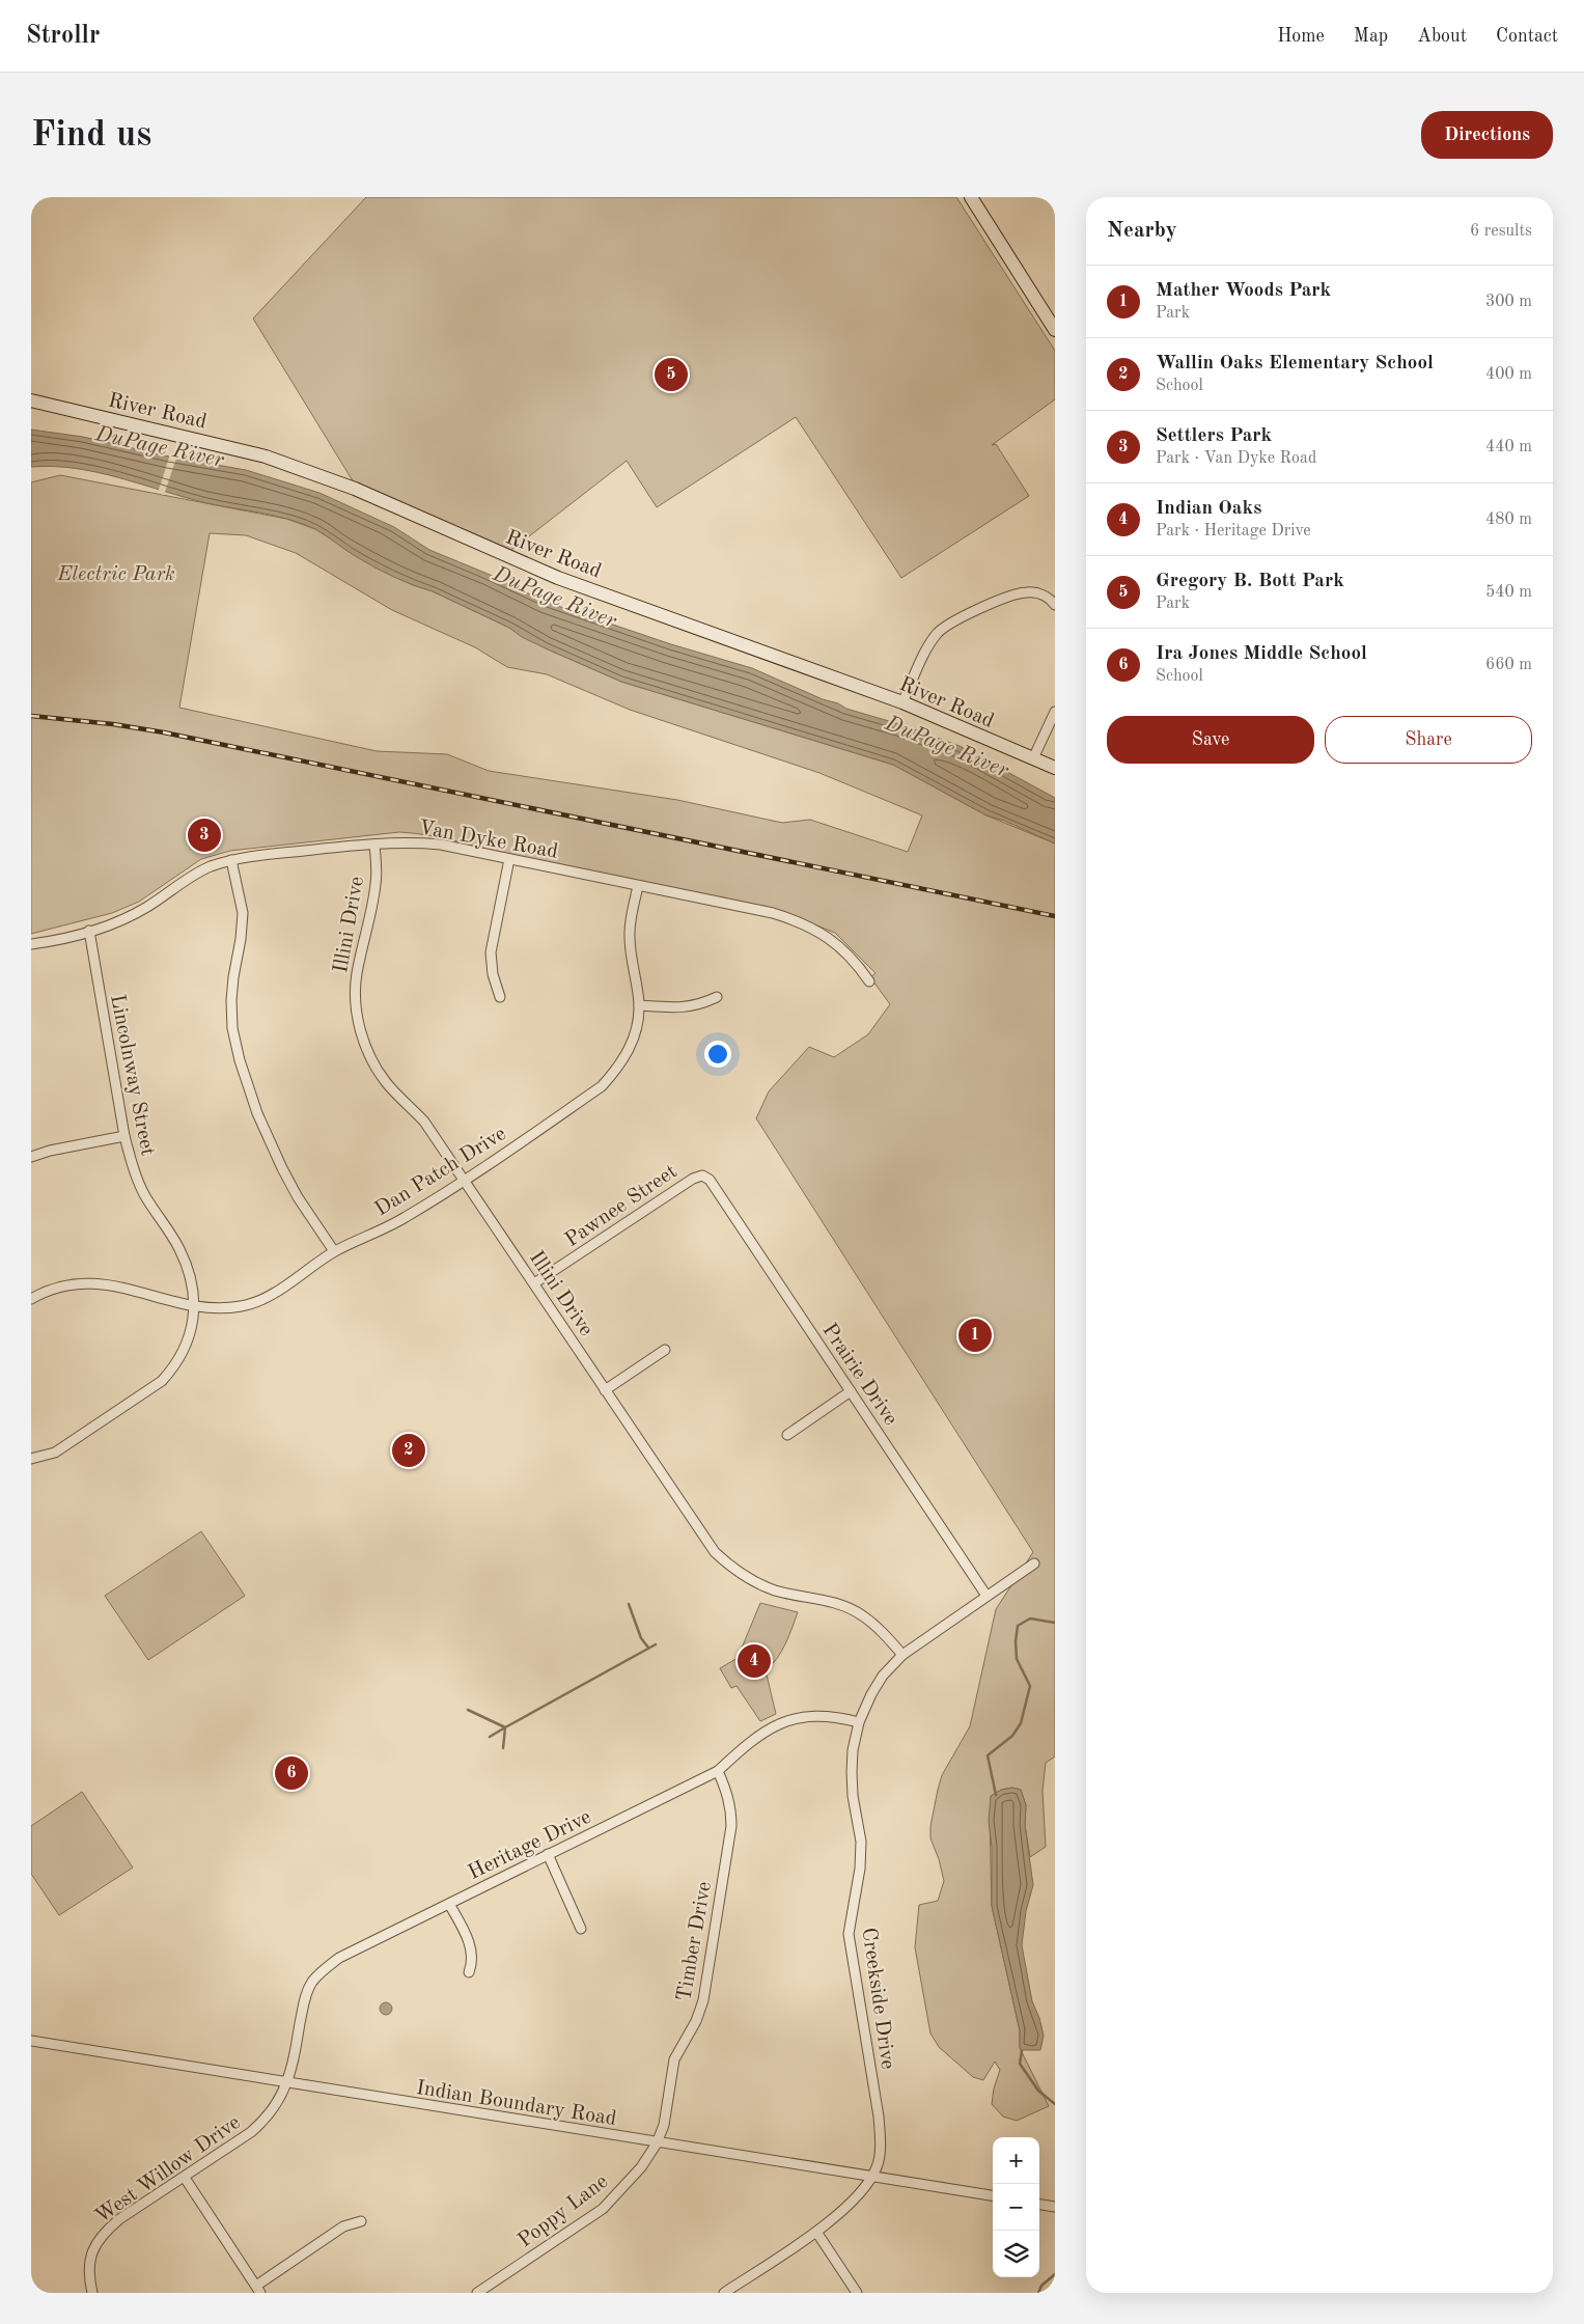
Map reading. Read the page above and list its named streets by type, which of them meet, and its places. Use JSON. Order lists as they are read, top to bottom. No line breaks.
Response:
{"streets":{"street":["River Road","Van Dyke Road","Illini Drive","Lincolnway Street","Dan Patch Drive","Pawnee Street","Prairie Drive","Heritage Drive","Timber Drive","Creekside Drive","Indian Boundary Road","West Willow Drive","Poppy Lane"]},"crossings":[["Van Dyke Road","Illini Drive"],["Van Dyke Road","Lincolnway Street"],["Van Dyke Road","Dan Patch Drive"],["Illini Drive","Dan Patch Drive"],["Illini Drive","Pawnee Street"],["Illini Drive","Creekside Drive"],["Lincolnway Street","Dan Patch Drive"],["Pawnee Street","Prairie Drive"],["Prairie Drive","Creekside Drive"],["Heritage Drive","Timber Drive"],["Heritage Drive","Creekside Drive"],["Heritage Drive","Indian Boundary Road"],["Heritage Drive","West Willow Drive"],["Timber Drive","Indian Boundary Road"],["Timber Drive","Poppy Lane"],["Creekside Drive","Indian Boundary Road"],["Indian Boundary Road","West Willow Drive"],["Indian Boundary Road","Poppy Lane"]],"water":["DuPage River"],"parks":["Electric Park"],"page":{"header":"Strollr","nav":["Home","Map","About","Contact"],"buttons":["Directions",["Save","Share"]],"title":"Find us","heading":["Nearby","6 results"],"list":[{"mark":"1","name":"Mather Woods Park","note":"Park","value":"300 m"},{"mark":"2","name":"Wallin Oaks Elementary School","note":"School","value":"400 m"},{"mark":"3","name":"Settlers Park","note":"Park · Van Dyke Road","value":"440 m"},{"mark":"4","name":"Indian Oaks","note":"Park · Heritage Drive","value":"480 m"},{"mark":"5","name":"Gregory B. Bott Park","note":"Park","value":"540 m"},{"mark":"6","name":"Ira Jones Middle School","note":"School","value":"660 m"}],"pins":["5","3","1","2","4","6"],"map_buttons":["+","−"]}}
